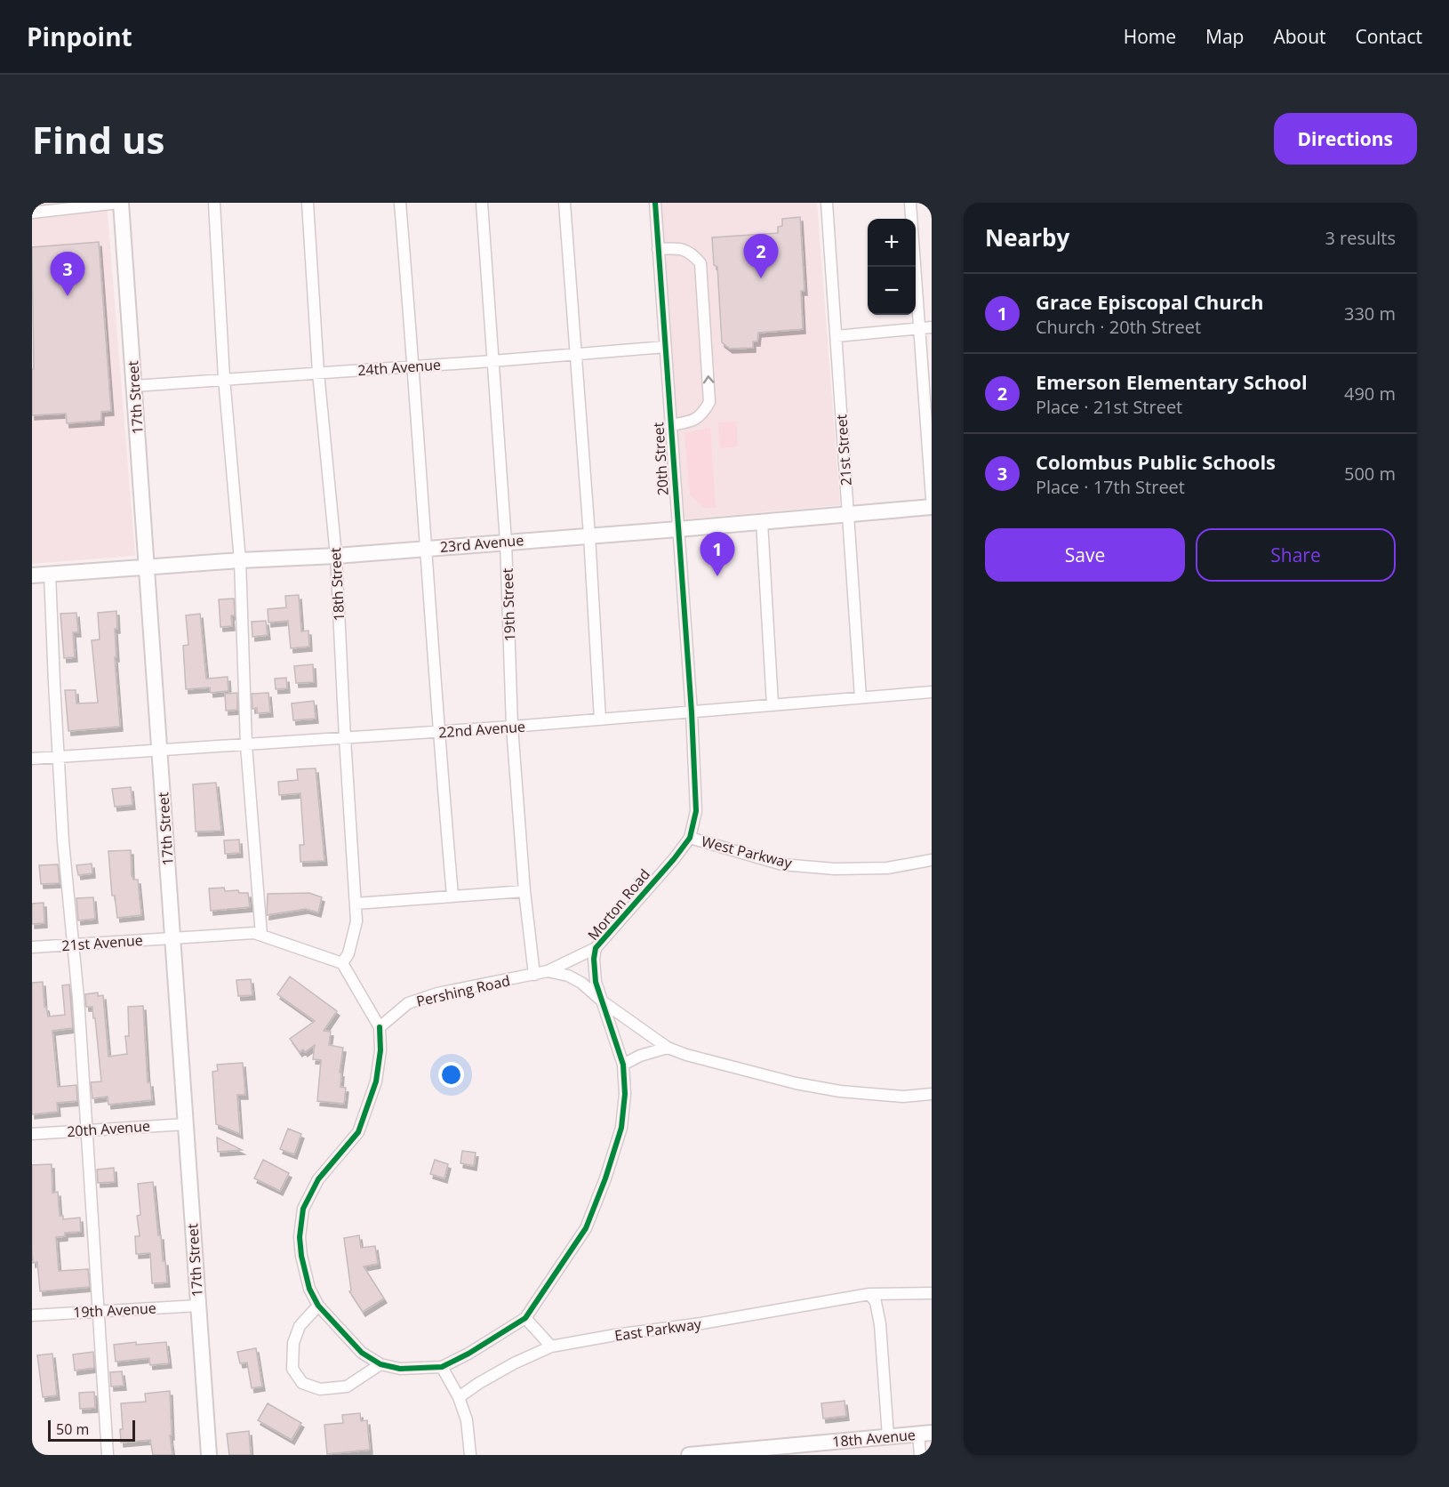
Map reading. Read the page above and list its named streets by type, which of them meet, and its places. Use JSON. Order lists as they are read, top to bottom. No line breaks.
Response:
{"streets":{"main road":["17th Street","23rd Avenue","18th Avenue"],"street":["24th Avenue","21st Street","20th Street","18th Street","19th Street","22nd Avenue","West Parkway","Morton Road","21st Avenue","Pershing Road","20th Avenue","19th Avenue","East Parkway"]},"crossings":[["24th Avenue","17th Street"],["24th Avenue","20th Street"],["24th Avenue","18th Street"],["24th Avenue","19th Street"],["17th Street","23rd Avenue"],["17th Street","22nd Avenue"],["17th Street","21st Avenue"],["17th Street","20th Avenue"],["17th Street","19th Avenue"],["21st Street","23rd Avenue"],["21st Street","22nd Avenue"],["20th Street","23rd Avenue"],["20th Street","22nd Avenue"],["20th Street","Morton Road"],["23rd Avenue","18th Street"],["23rd Avenue","19th Street"],["18th Street","22nd Avenue"],["19th Street","22nd Avenue"],["19th Street","Pershing Road"],["22nd Avenue","Morton Road"],["West Parkway","Morton Road"],["Morton Road","Pershing Road"]],"scale_bar":"50 m","page":{"header":"Pinpoint","nav":["Home","Map","About","Contact"],"buttons":["Directions",["Save","Share"]],"title":"Find us","heading":["Nearby","3 results"],"map_buttons":["+","−"],"pins":["2","3","1"],"list":[{"mark":"1","name":"Grace Episcopal Church","note":"Church · 20th Street","value":"330 m"},{"mark":"2","name":"Emerson Elementary School","note":"Place · 21st Street","value":"490 m"},{"mark":"3","name":"Colombus Public Schools","note":"Place · 17th Street","value":"500 m"}],"scale":"50 m"}}
